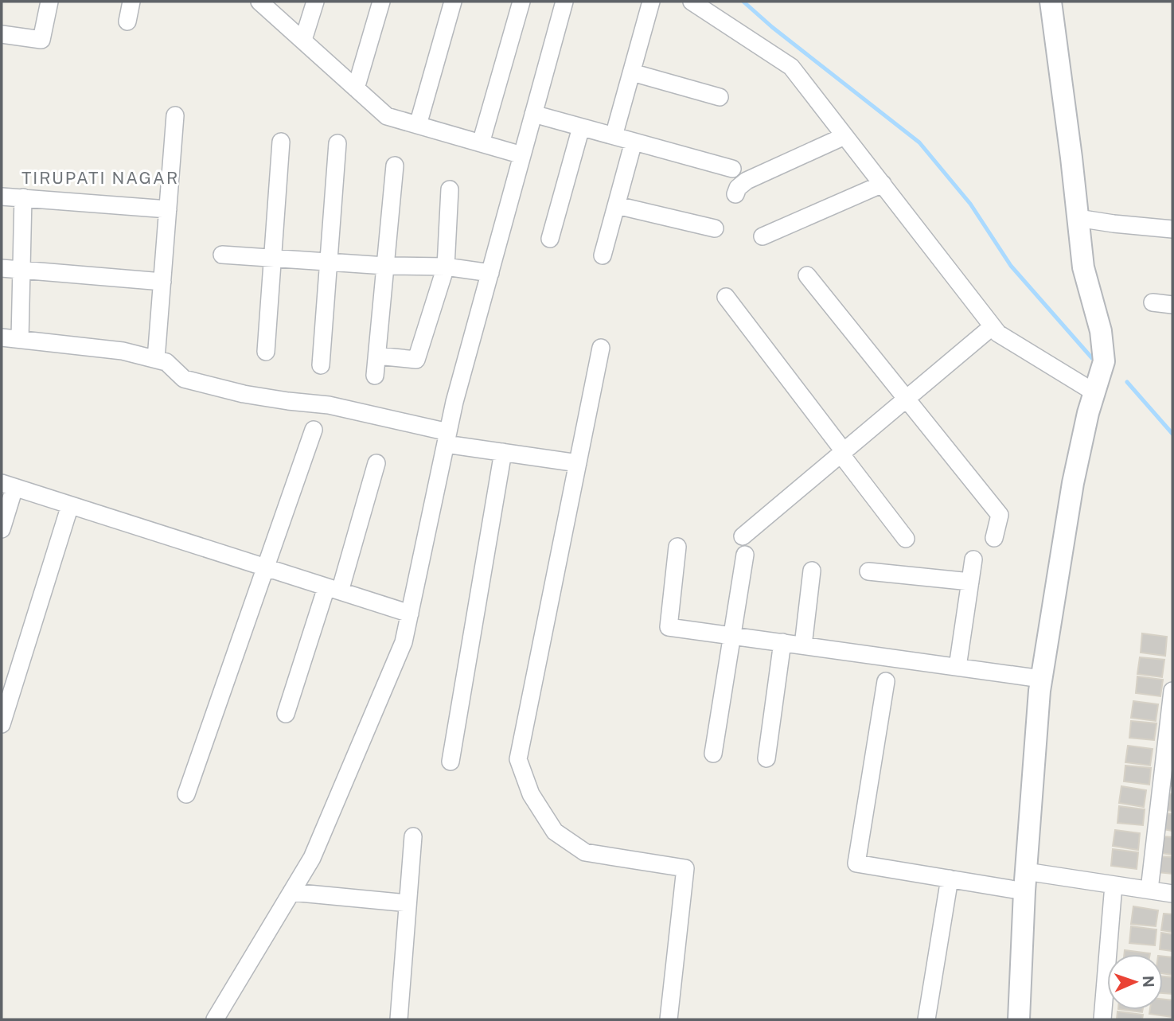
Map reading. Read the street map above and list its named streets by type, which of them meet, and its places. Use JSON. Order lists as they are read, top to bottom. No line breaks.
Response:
{"districts":["TIRUPATI NAGAR"],"north":"right"}
